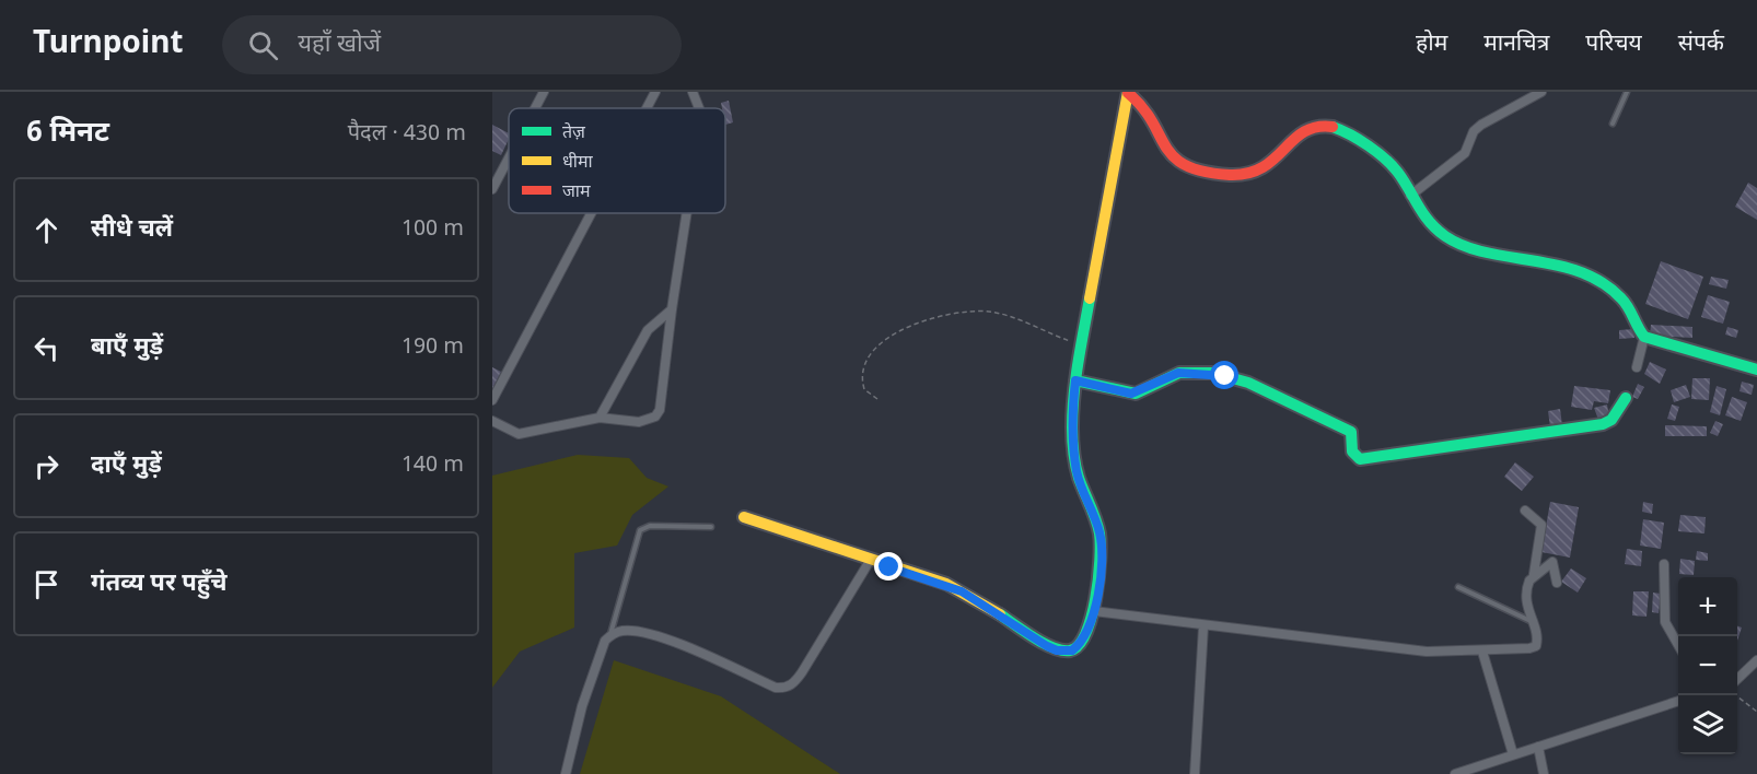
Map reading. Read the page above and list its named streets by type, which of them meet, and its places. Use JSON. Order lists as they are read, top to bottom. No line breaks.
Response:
{"legend":["तेज़","धीमा","जाम"],"page":{"header":"Turnpoint","search":"यहाँ खोजें","nav":["होम","मानचित्र","परिचय","संपर्क"],"heading":["6 मिनट","पैदल · 430 m"],"list":[["सीधे चलें","100 m"],["बाएँ मुड़ें","190 m"],["दाएँ मुड़ें","140 m"],"गंतव्य पर पहुँचे"],"map_buttons":["+","−"]}}
